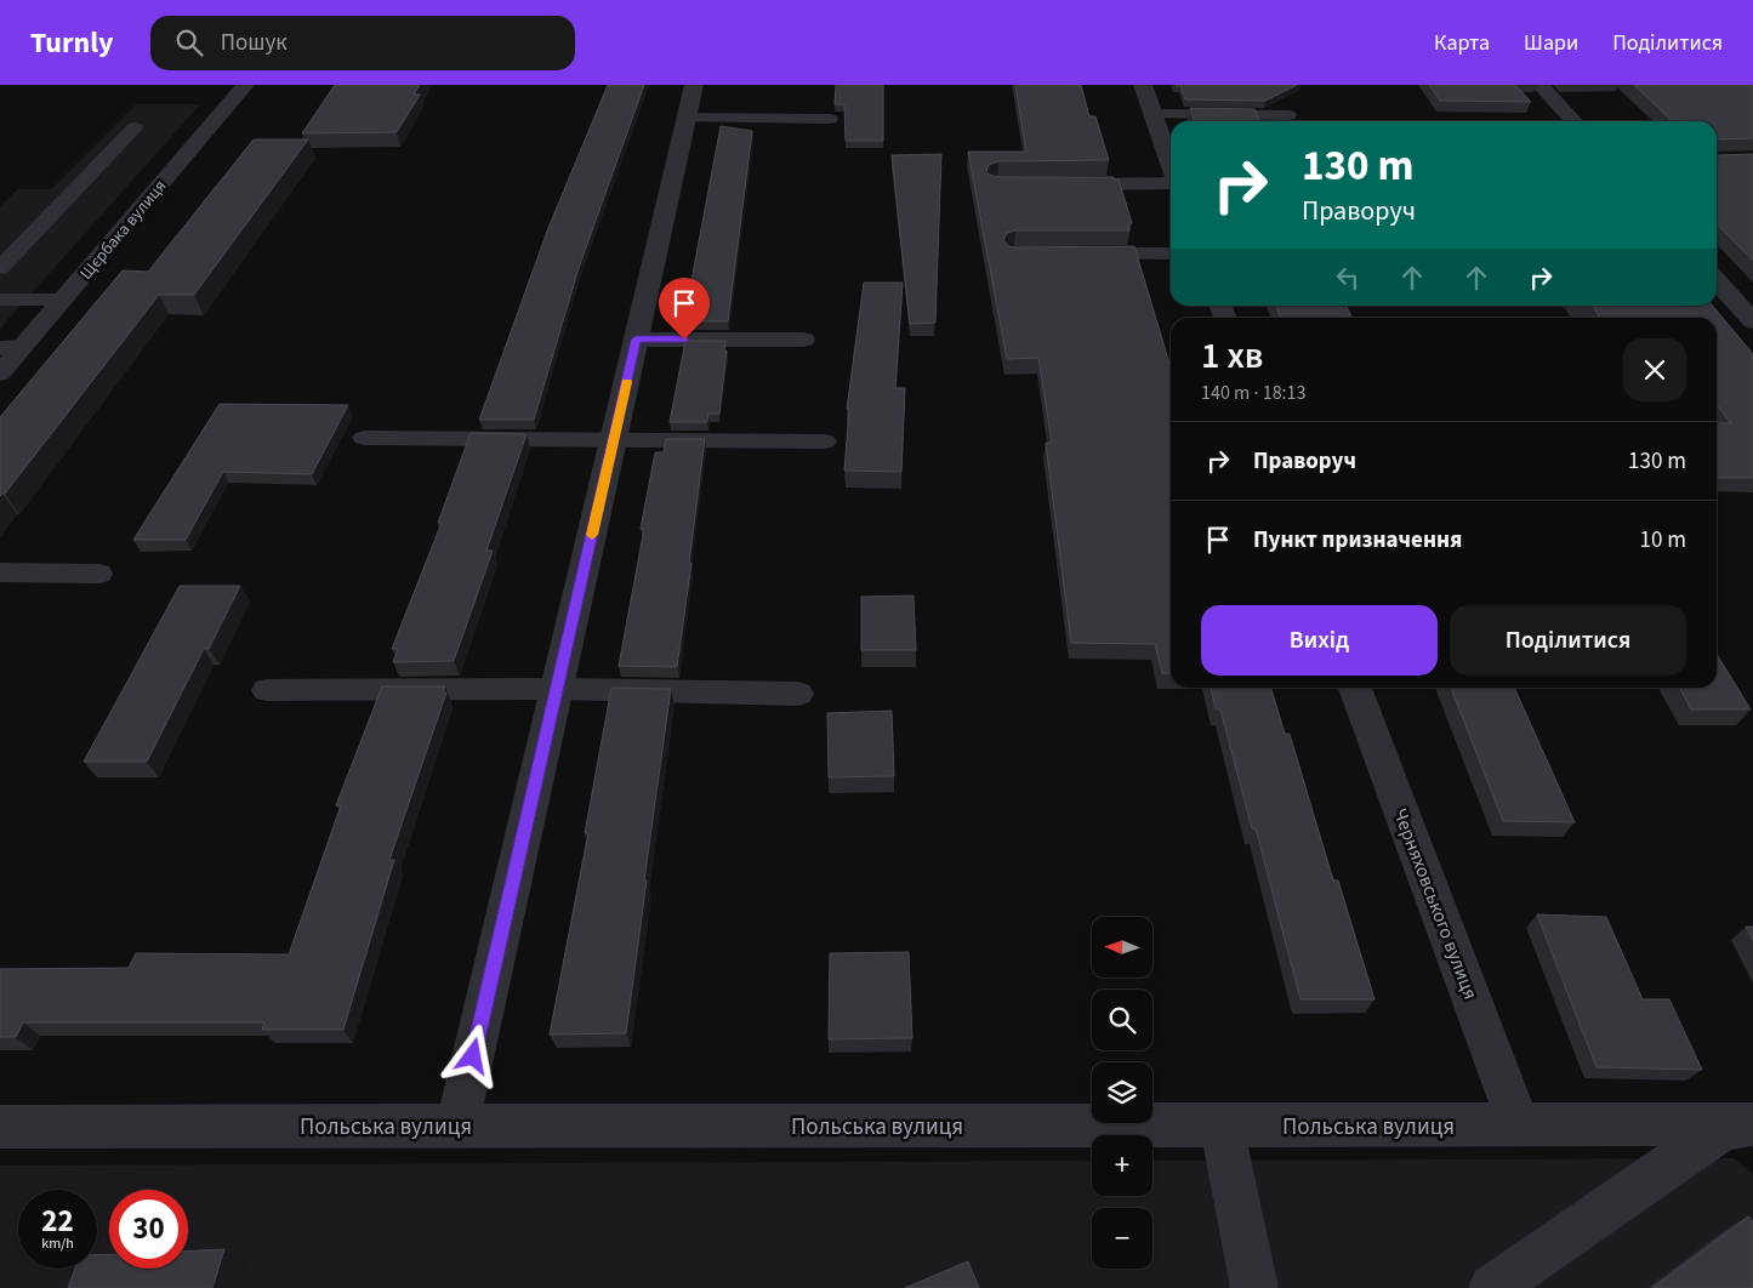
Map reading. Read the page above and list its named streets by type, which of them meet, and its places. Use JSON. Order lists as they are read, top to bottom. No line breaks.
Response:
{"streets":{"street":["Щєрбака вулиця","Черняховського вулиця","Польська вулиця"]},"crossings":[["Черняховського вулиця","Польська вулиця"]],"north":"left","page":{"header":"Turnly","search":"Пошук","nav":["Карта","Шари","Поділитися"],"turn":["130 m","Праворуч"],"heading":["1 хв","140 m · 18:13"],"list":[{"name":"Праворуч","value":"130 m"},{"name":"Пункт призначення","value":"10 m"}],"buttons":["Вихід","Поділитися"],"map_buttons":["+","−"],"speed":"22 km/h","limit":"30"}}
